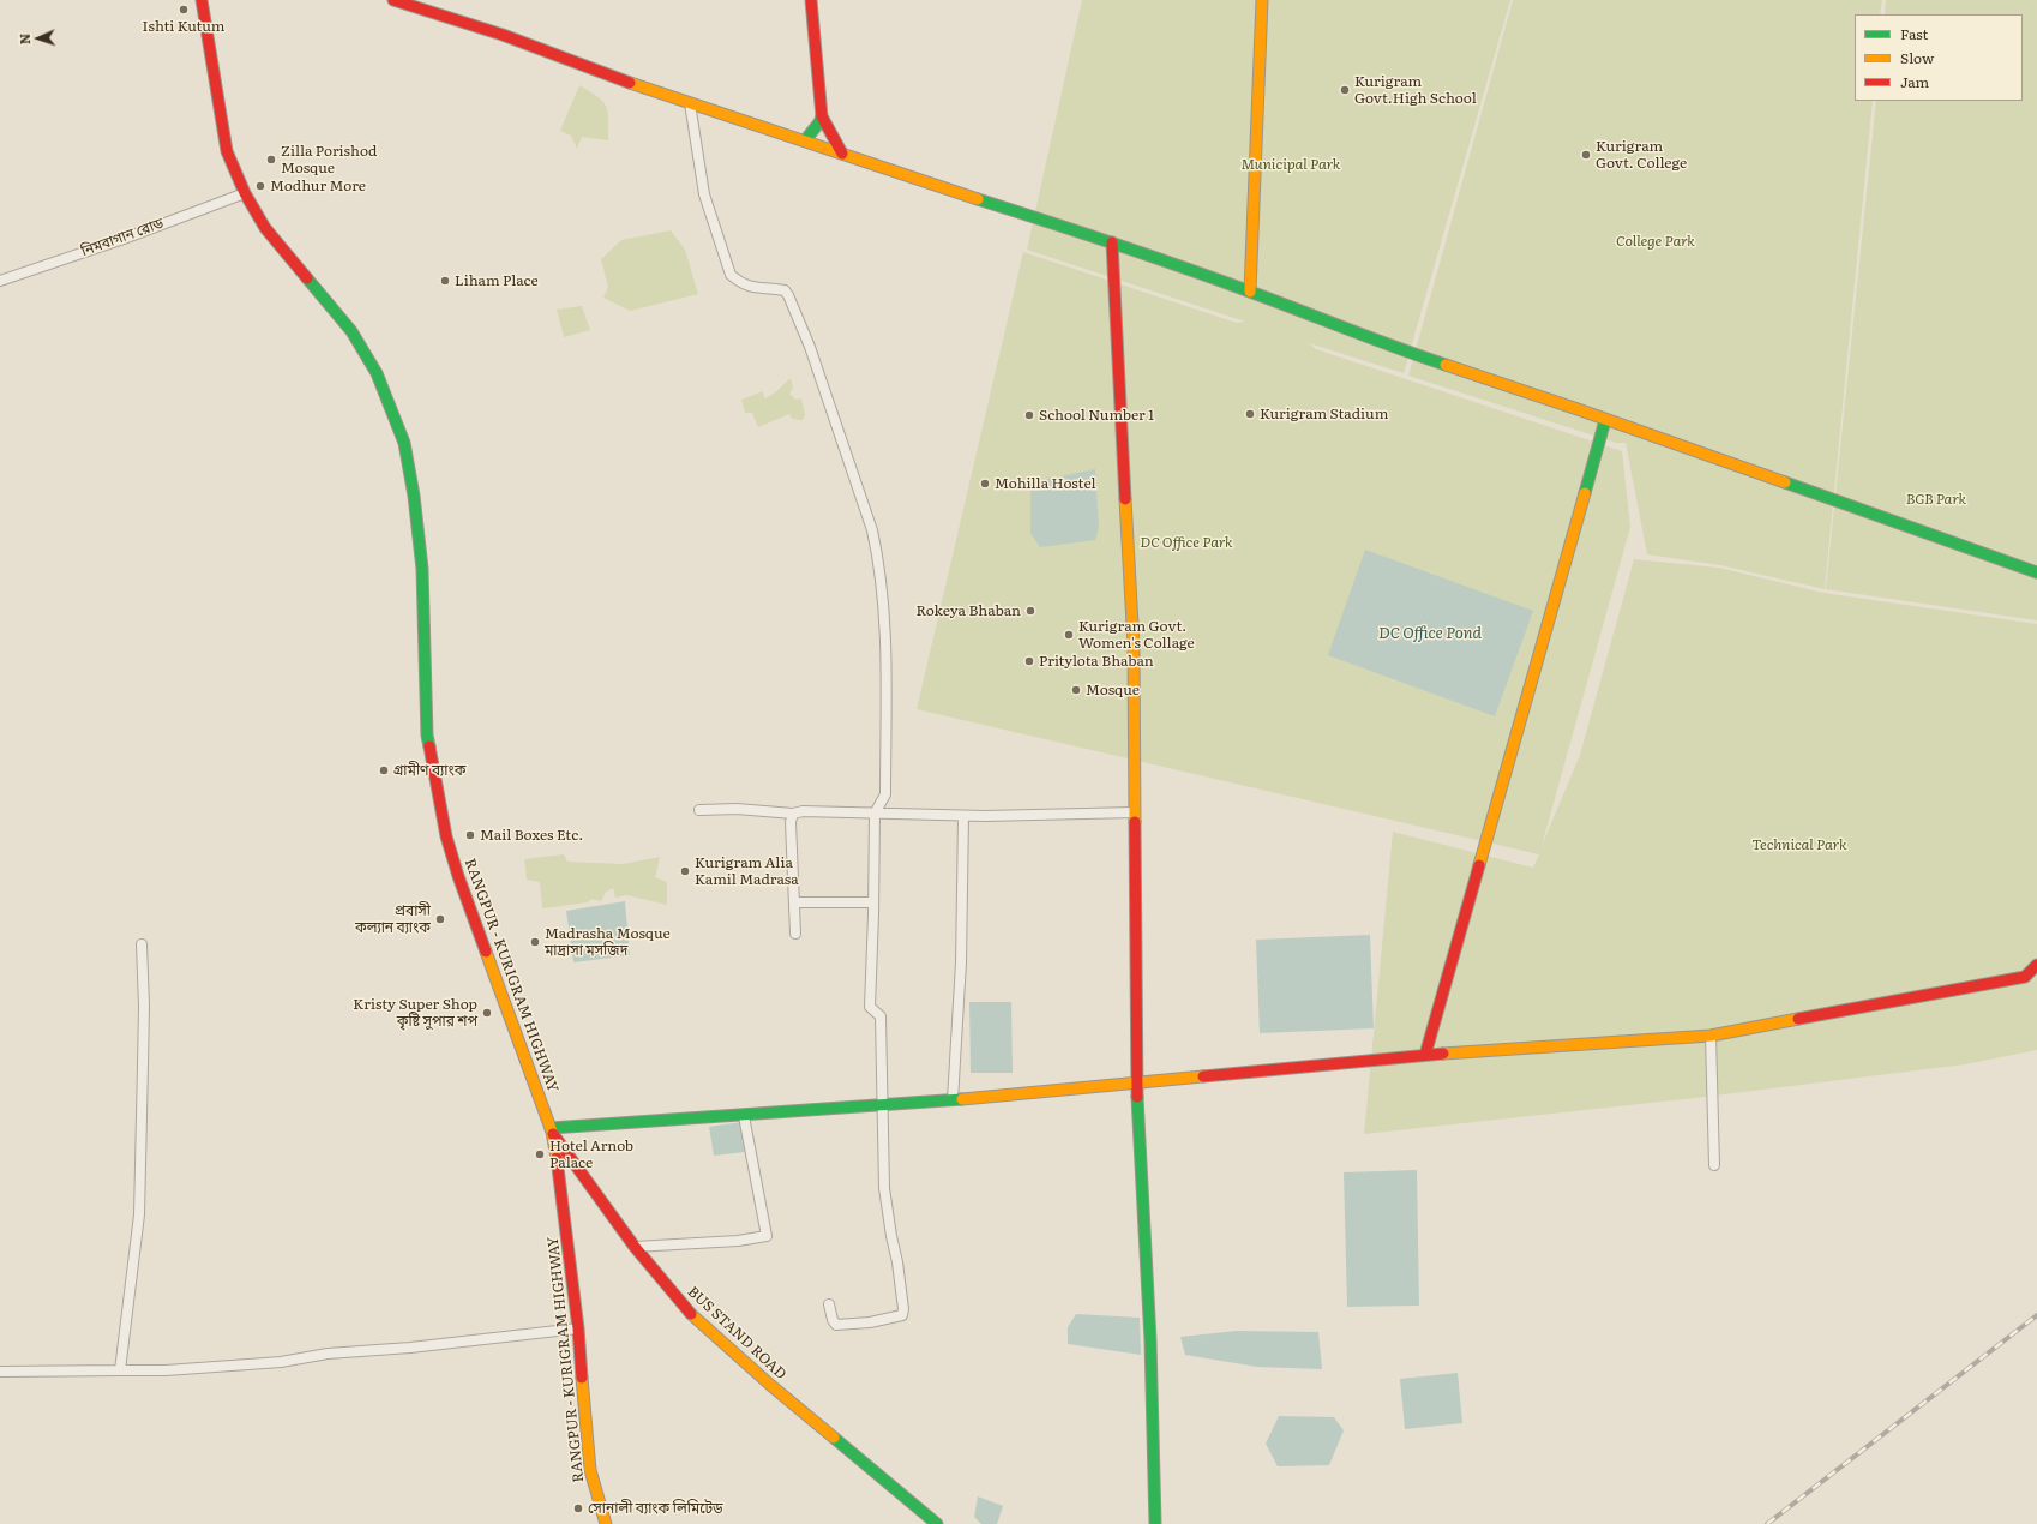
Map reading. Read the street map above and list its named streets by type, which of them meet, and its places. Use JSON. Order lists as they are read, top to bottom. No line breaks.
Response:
{"streets":{"main road":["RANGPUR - KURIGRAM HIGHWAY","BUS STAND ROAD"],"street":["নিমবাগান রোড"]},"crossings":[["নিমবাগান রোড","RANGPUR - KURIGRAM HIGHWAY"],["RANGPUR - KURIGRAM HIGHWAY","BUS STAND ROAD"]],"water":["DC Office Pond"],"parks":["Municipal Park","College Park","BGB Park","DC Office Park","Technical Park"],"places":["Ishti Kutum","Kurigram Govt.High School","Kurigram Govt. College","Zilla Porishod Mosque","Modhur More","Liham Place","Kurigram Stadium","School Number 1","Mohilla Hostel","Rokeya Bhaban","Kurigram Govt. Women's Collage","Pritylota Bhaban","Mosque","গ্রামীণ ব্যাংক","Mail Boxes Etc.","Kurigram Alia Kamil Madrasa","প্রবাসী কল্যান ব্যাংক","Madrasha Mosque মাদ্রাসা মসজিদ","Kristy Super Shop কৃষ্টি সুপার শপ","Hotel Arnob Palace","সোনালী ব্যাংক লিমিটেড"],"legend":["Fast","Slow","Jam"],"north":"left"}
